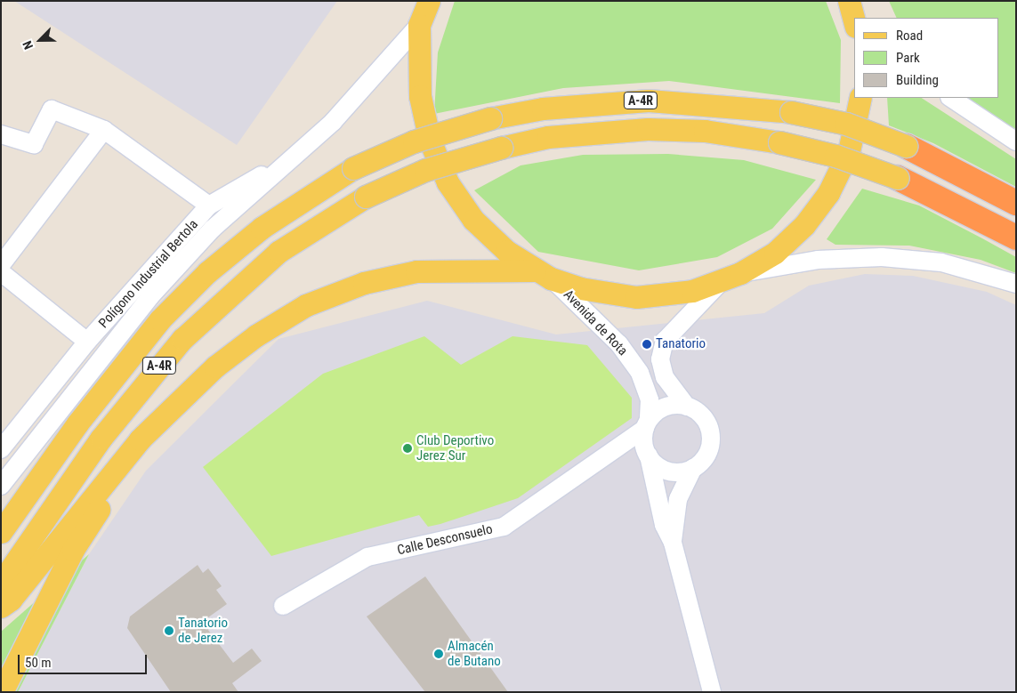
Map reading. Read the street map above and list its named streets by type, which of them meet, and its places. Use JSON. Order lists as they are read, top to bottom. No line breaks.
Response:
{"streets":{"highway":["A-4R"],"street":["Polígono Industrial Bertola","Avenida de Rota","Calle Desconsuelo"]},"crossings":[["Avenida de Rota","Calle Desconsuelo"]],"places":["Tanatorio","Club Deportivo Jerez Sur","Tanatorio de Jerez","Almacén de Butano"],"legend":["Road","Park","Building"],"scale_bar":"50 m","north":"bottom left"}
